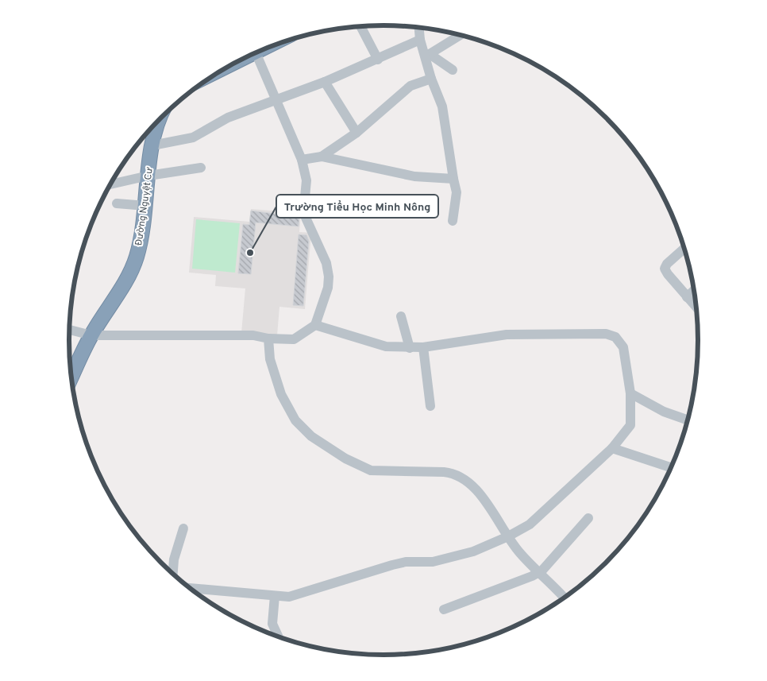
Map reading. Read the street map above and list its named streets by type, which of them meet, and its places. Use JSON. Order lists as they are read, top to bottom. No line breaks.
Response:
{"streets":{"highway":["Đường Nguyệt Cư"]},"places":["Trường Tiểu Học Minh Nông"]}
